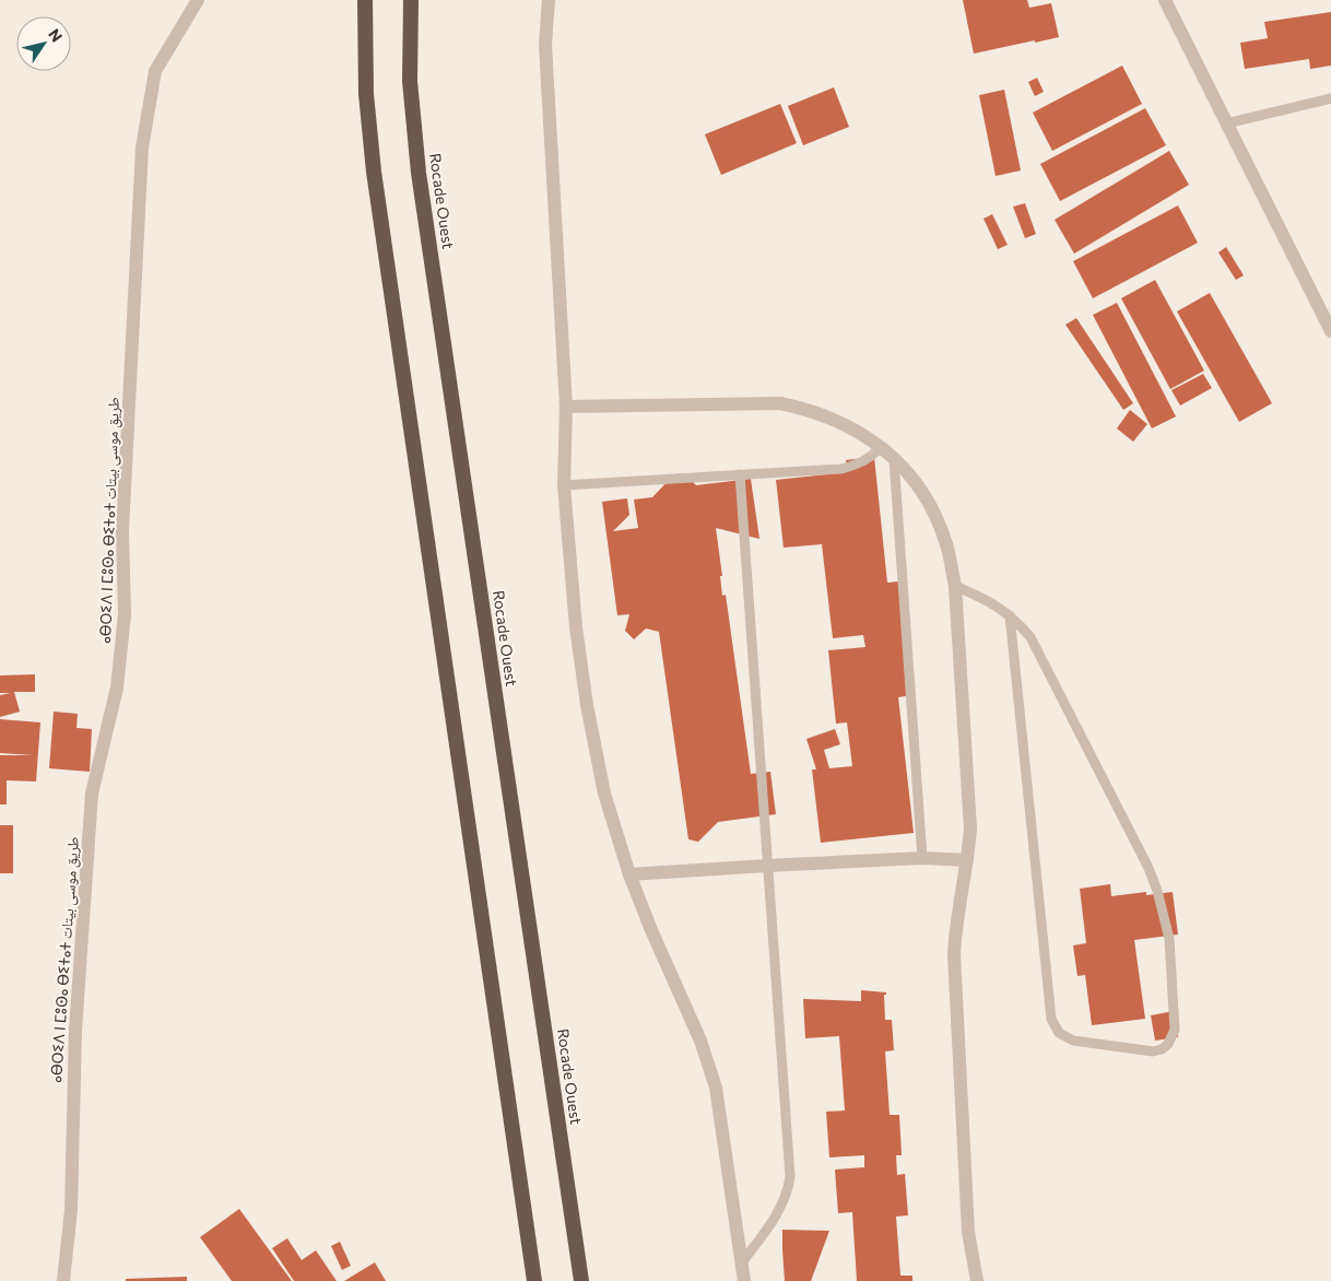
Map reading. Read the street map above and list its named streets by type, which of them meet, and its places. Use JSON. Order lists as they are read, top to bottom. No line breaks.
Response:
{"streets":{"highway":["Rocade Ouest"],"street":["ⴰⴱⵔⵉⴷ ⵏ ⵎⵓⵙⴰ ⴱⵉⵜⴰⵜ طريق موسى بيتات"]},"north":"top right"}
